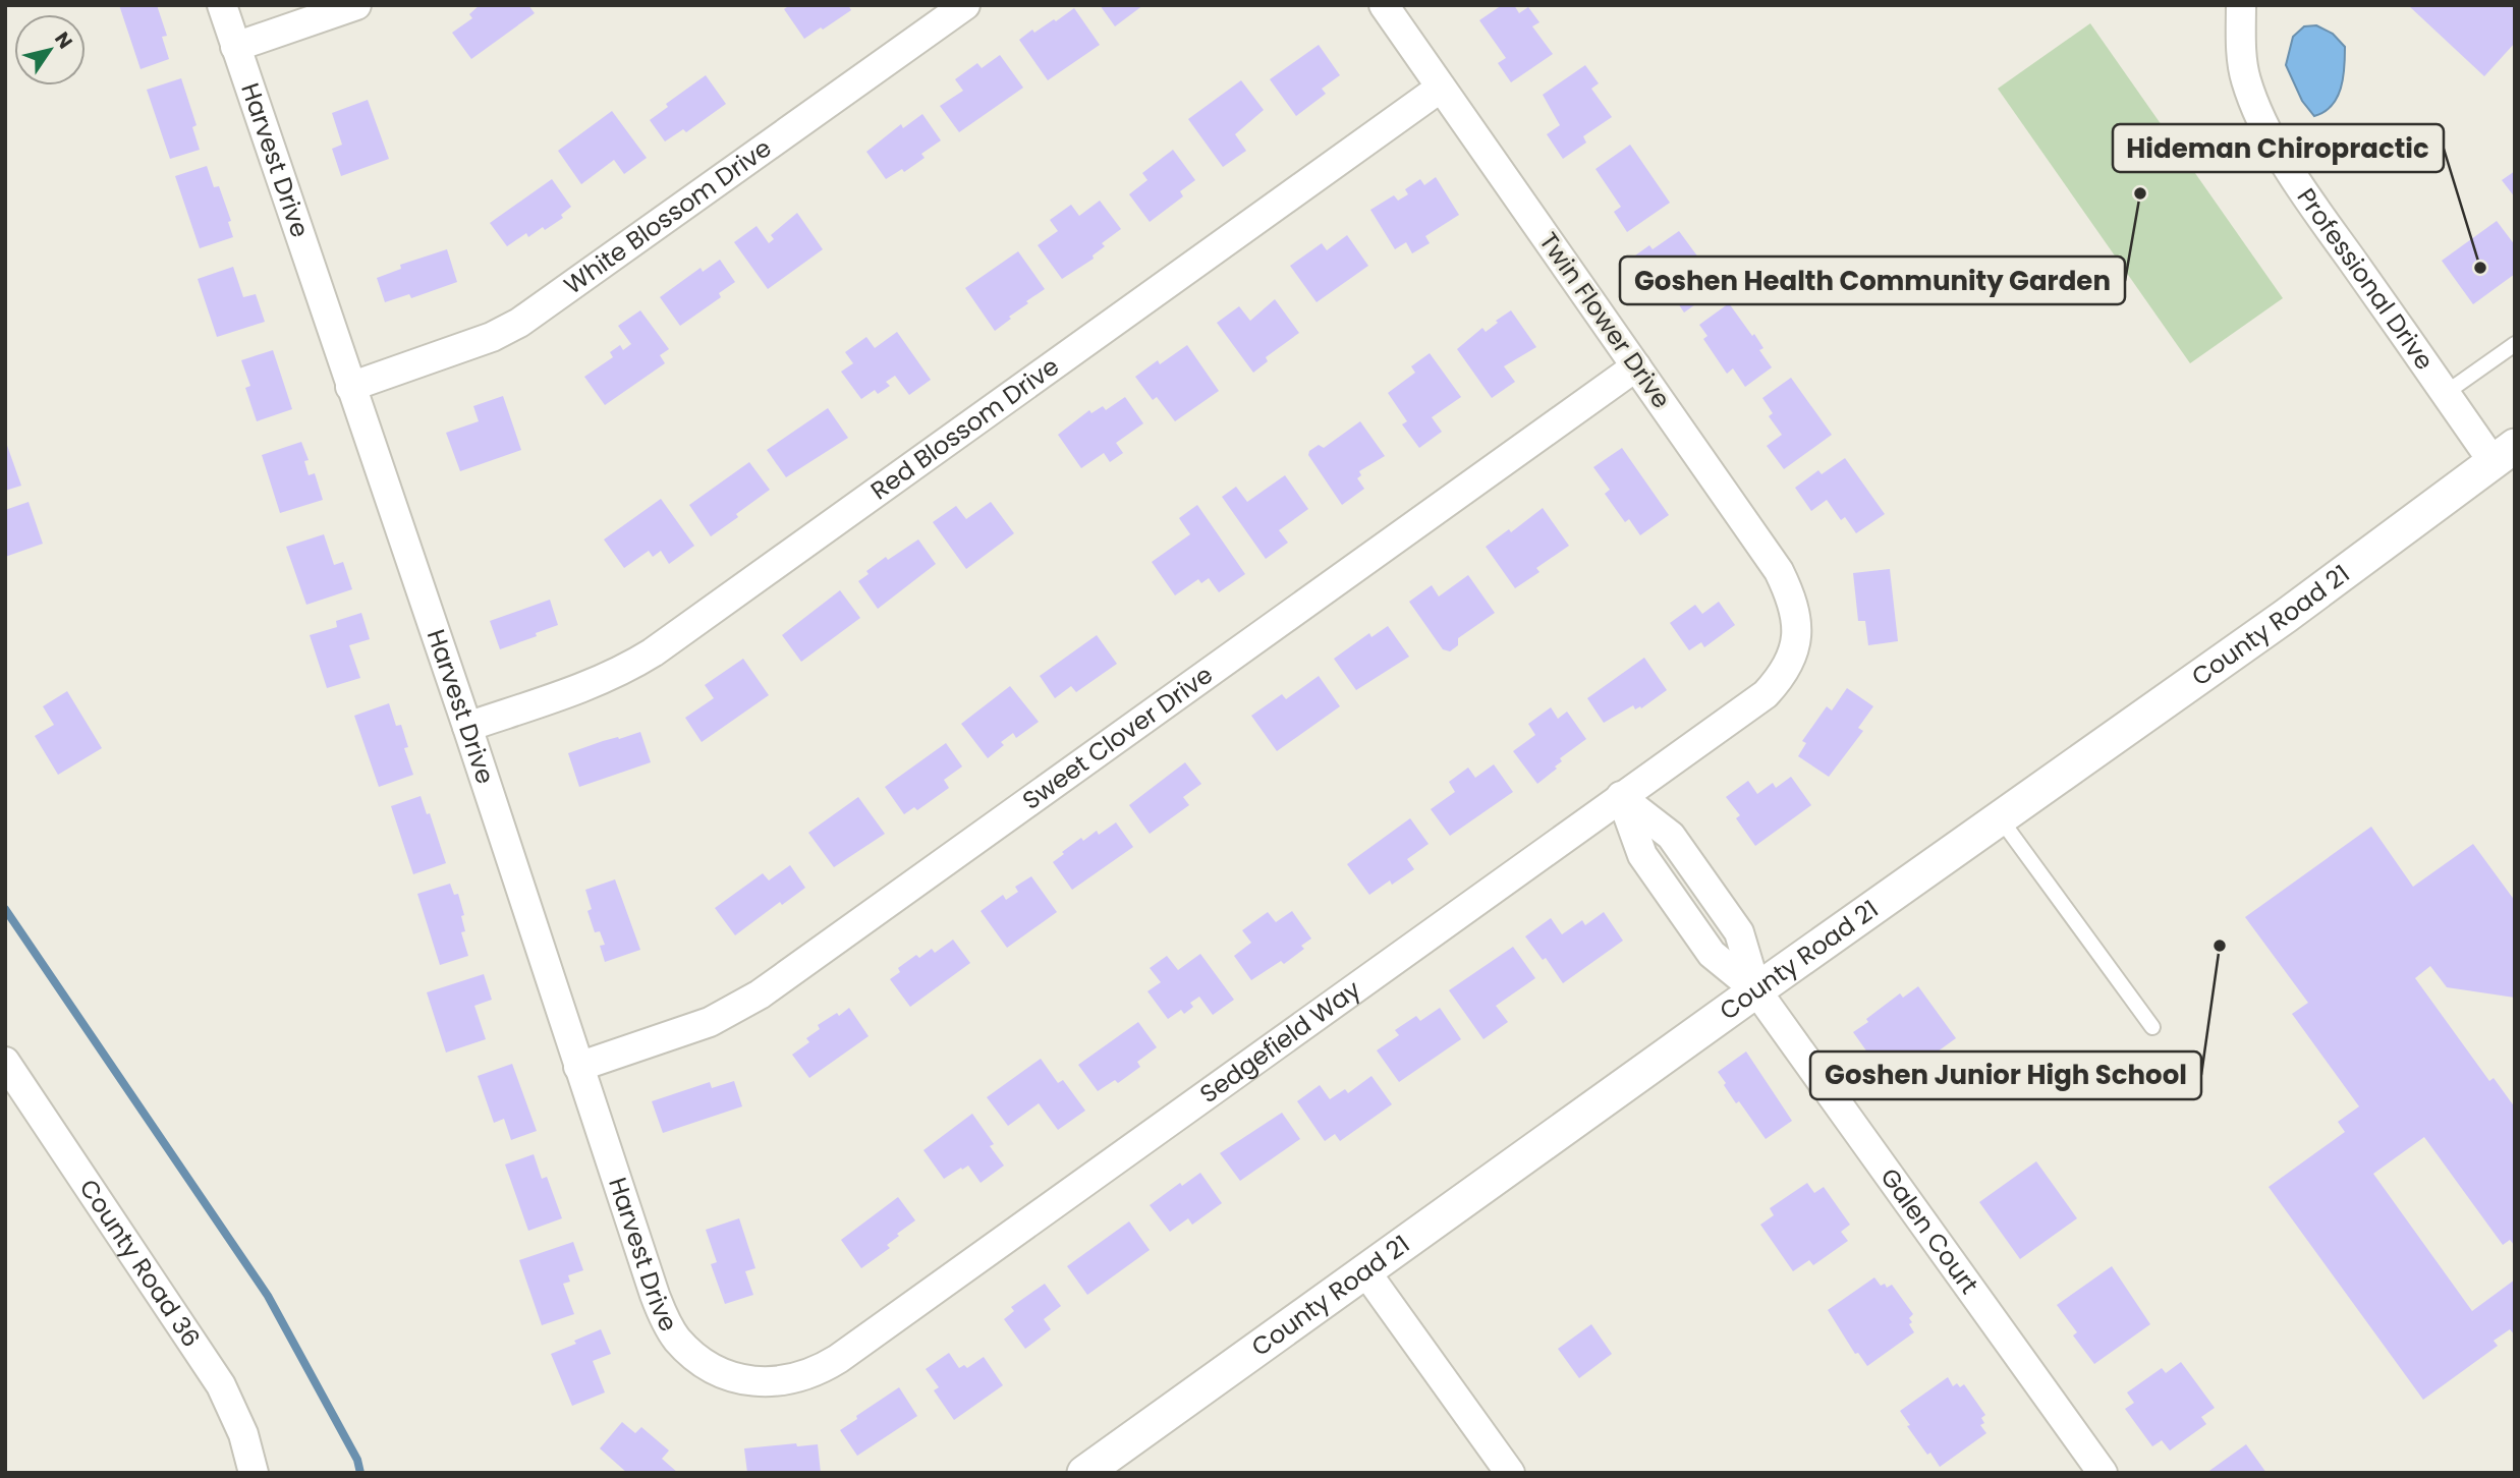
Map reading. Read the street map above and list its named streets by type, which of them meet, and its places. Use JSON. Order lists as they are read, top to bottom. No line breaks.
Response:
{"streets":{"street":["Harvest Drive","White Blossom Drive","Professional Drive","Twin Flower Drive","Red Blossom Drive","County Road 21","Sweet Clover Drive","Sedgefield Way","Galen Court","County Road 36"]},"crossings":[["Harvest Drive","White Blossom Drive"],["Harvest Drive","Red Blossom Drive"],["Harvest Drive","Sweet Clover Drive"],["Harvest Drive","Sedgefield Way"],["Professional Drive","County Road 21"],["Twin Flower Drive","Red Blossom Drive"],["Twin Flower Drive","Sweet Clover Drive"],["Twin Flower Drive","Sedgefield Way"],["County Road 21","Galen Court"]],"places":["Goshen Health Community Garden","Hideman Chiropractic","Goshen Junior High School"],"north":"top right"}
